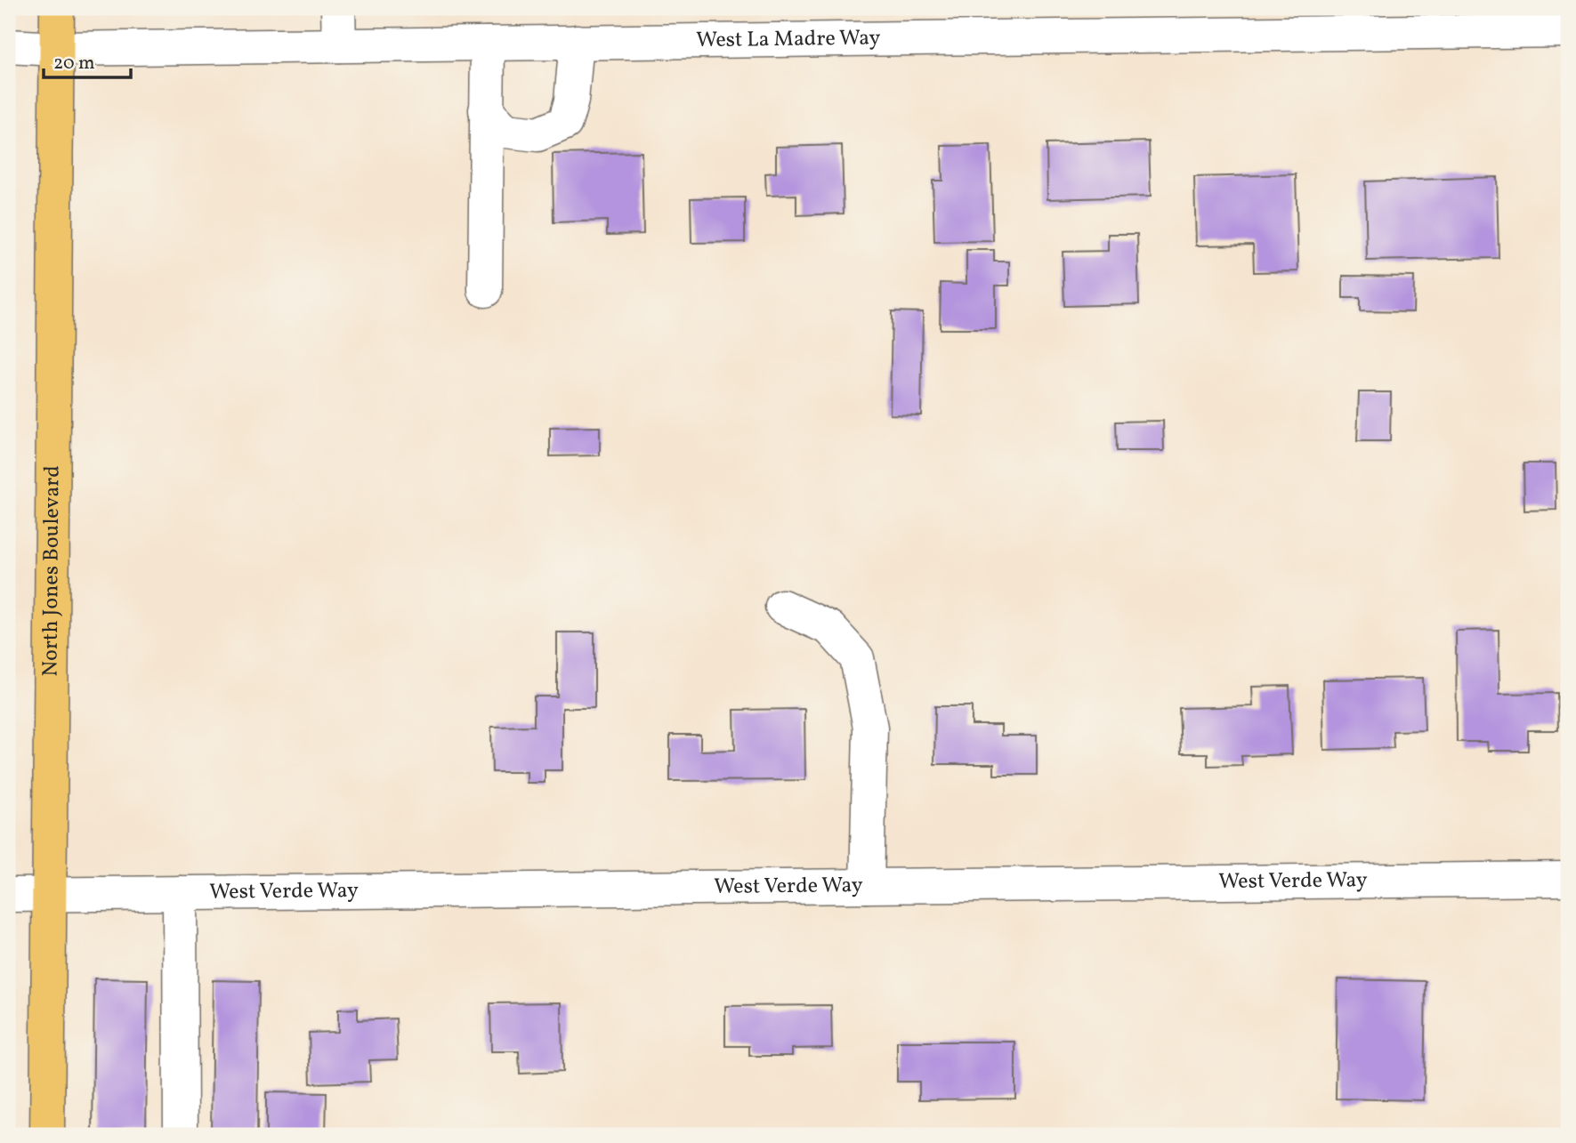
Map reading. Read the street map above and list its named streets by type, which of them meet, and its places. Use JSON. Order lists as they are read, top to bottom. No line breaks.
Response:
{"streets":{"main road":["North Jones Boulevard"],"street":["West La Madre Way","West Verde Way"]},"crossings":[["West La Madre Way","North Jones Boulevard"],["North Jones Boulevard","West Verde Way"]],"scale_bar":"20 m"}
